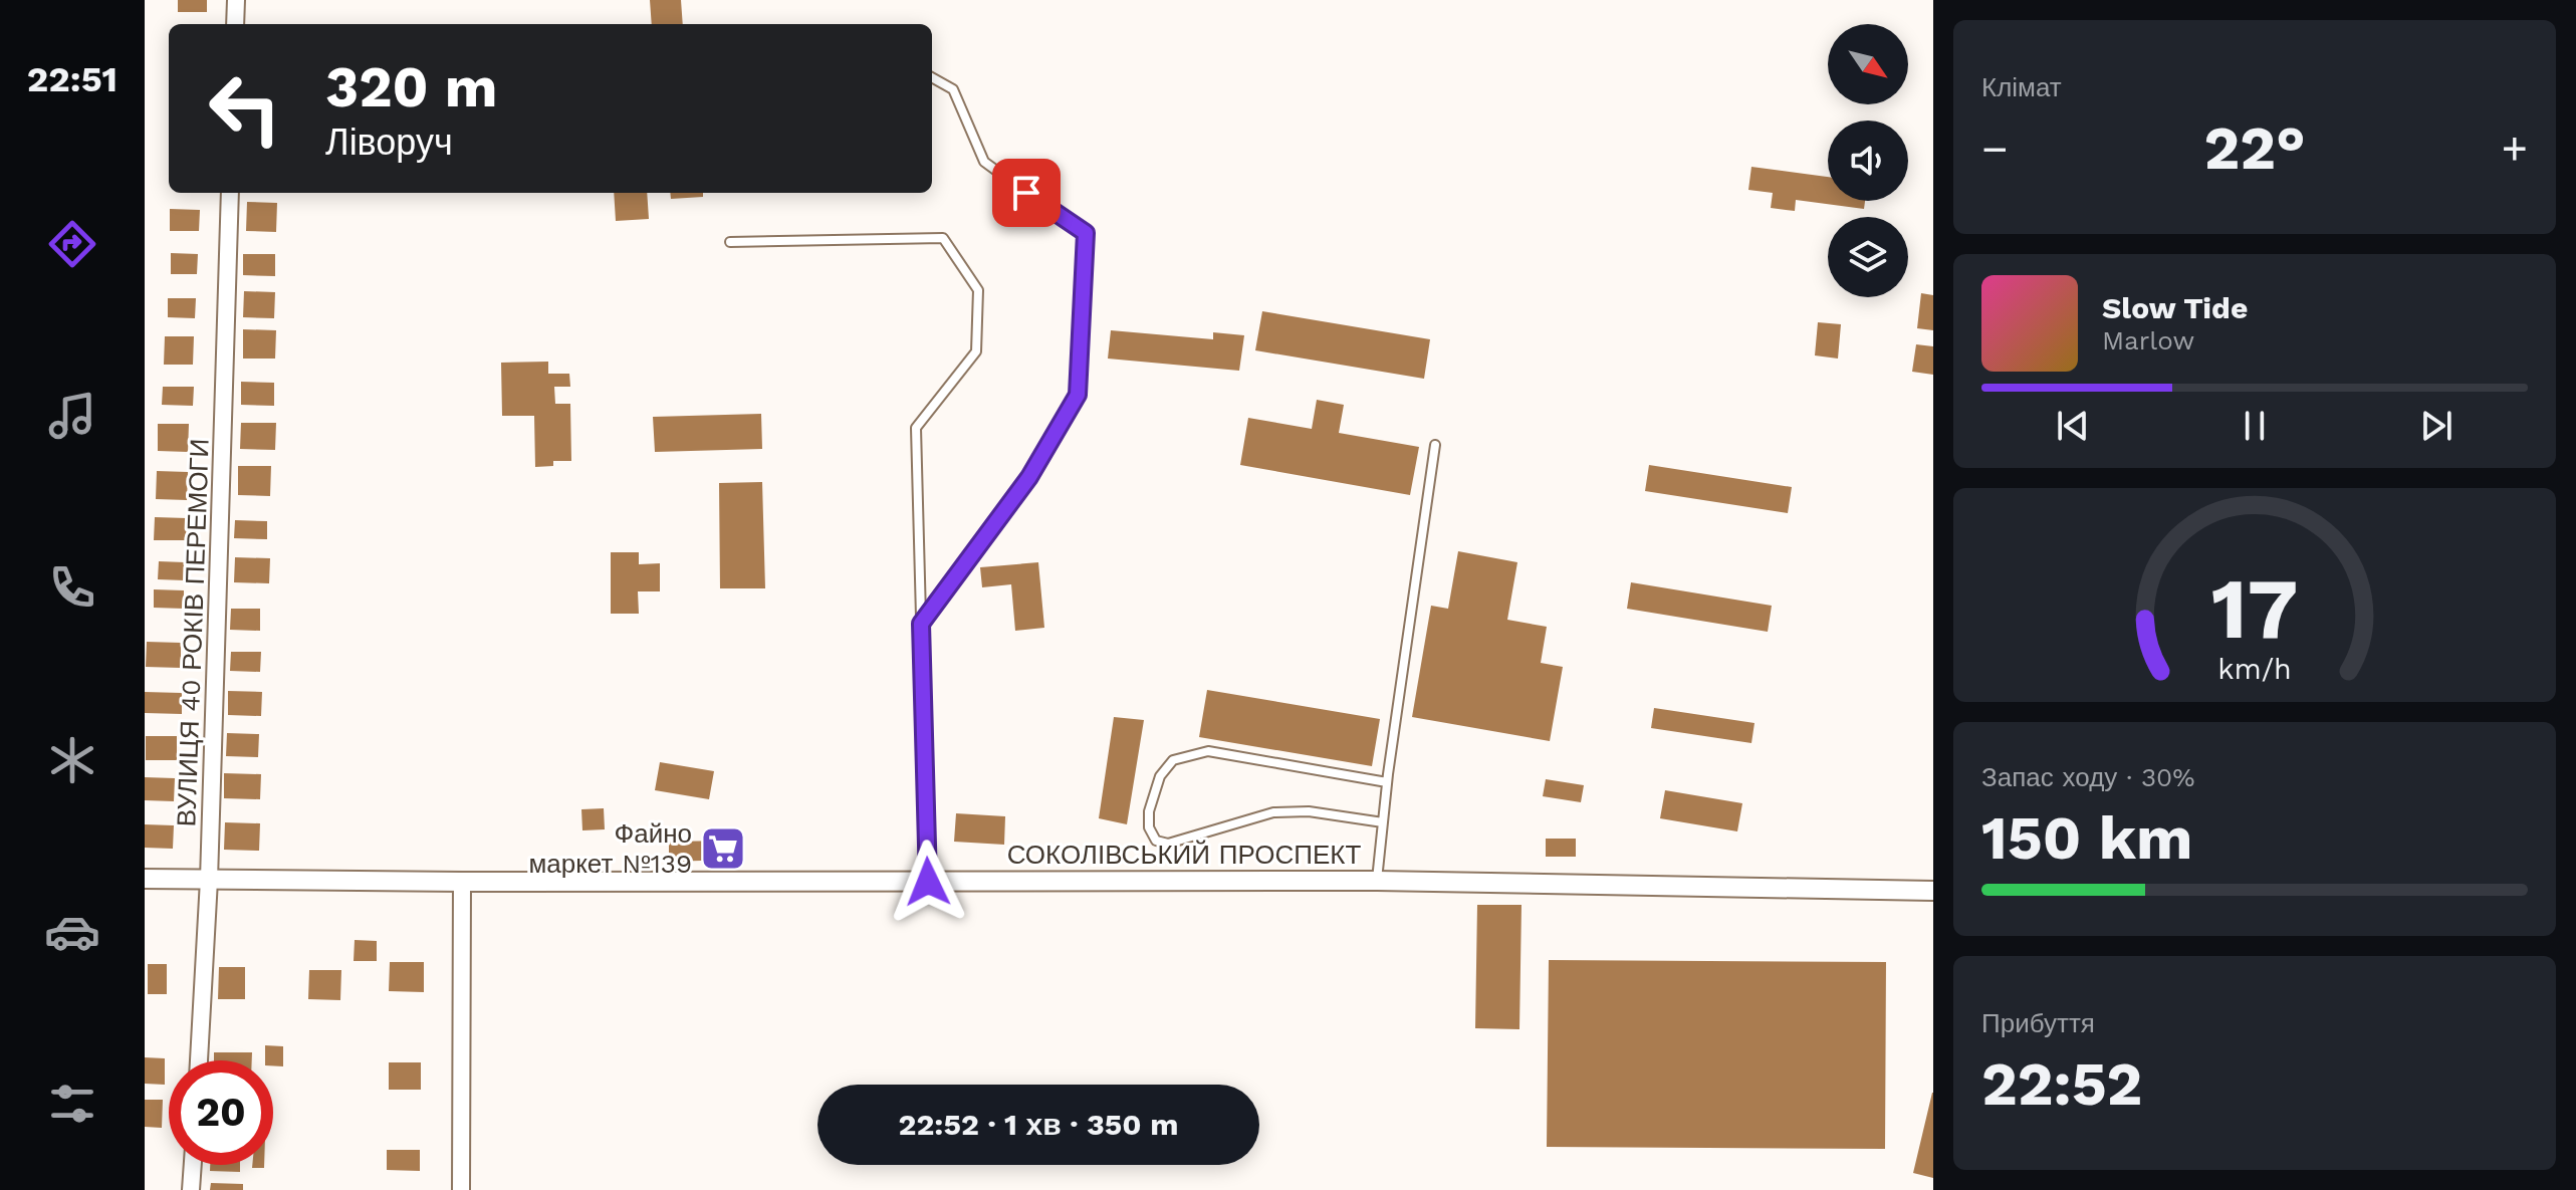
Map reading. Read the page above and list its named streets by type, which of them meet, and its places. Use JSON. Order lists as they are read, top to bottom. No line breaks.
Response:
{"streets":{"street":["ВУЛИЦЯ 40 РОКІВ ПЕРЕМОГИ","СОКОЛІВСЬКИЙ ПРОСПЕКТ"]},"crossings":[["ВУЛИЦЯ 40 РОКІВ ПЕРЕМОГИ","СОКОЛІВСЬКИЙ ПРОСПЕКТ"]],"places":{"supermarket":["Файно маркет №139"]},"north":"bottom right","page":{"tabs":"22:51","tile":["Клімат",["Запас ходу · 30%","150 km"],["Прибуття","22:52"]],"turn":["320 m","Ліворуч"],"heat":["−","22°","+"],"song":["Slow Tide","Marlow"],"limit":"20","trip":"22:52 · 1 хв · 350 m","gauge":["17","km/h"]}}
